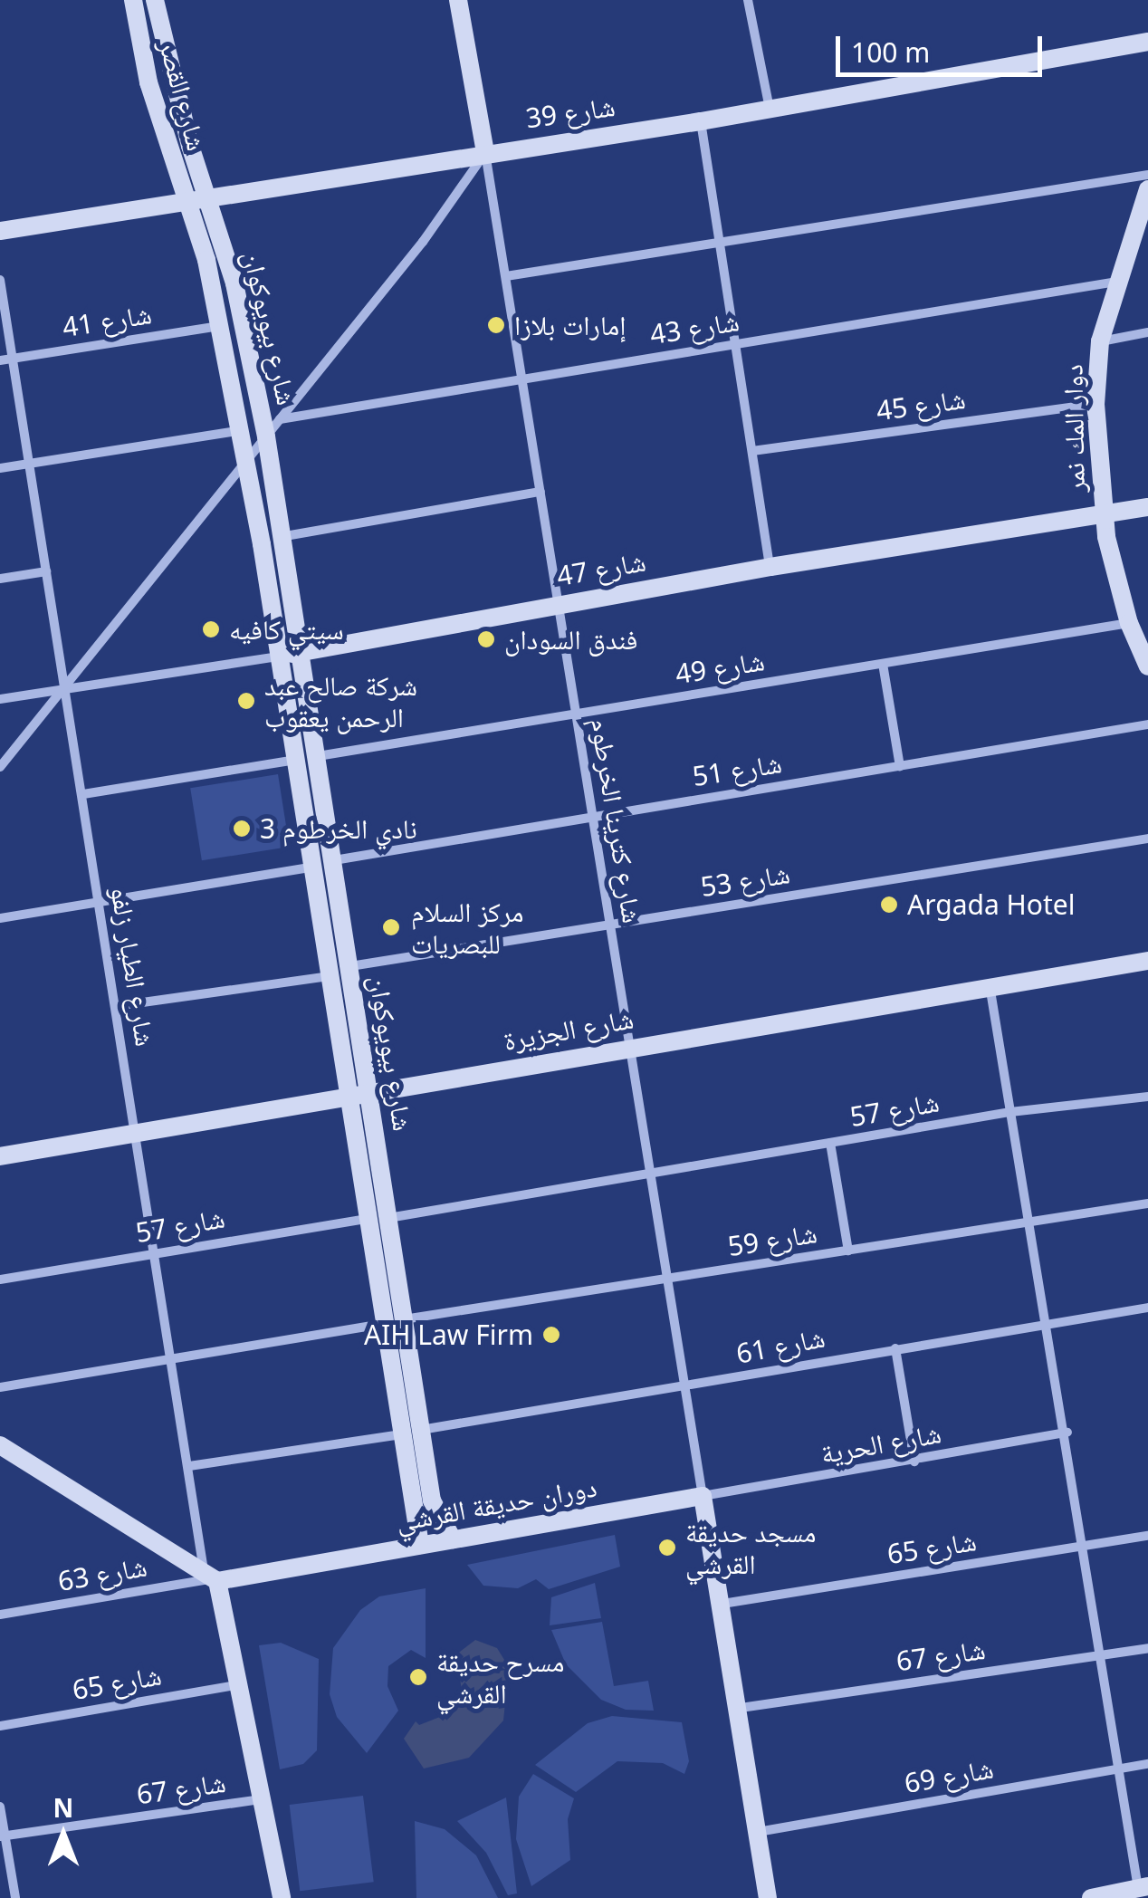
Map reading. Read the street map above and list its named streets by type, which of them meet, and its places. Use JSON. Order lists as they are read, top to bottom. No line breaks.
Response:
{"streets":{"main road":["شارع القصر","شارع 39","شارع بيويوكوان","دوار المك نمر","شارع 47","شارع الجزيرة","دوران حديقة القرشي"],"street":["شارع 41","شارع 43","شارع 45","شارع 49","شارع 51","شارع كترينا الخرطوم","شارع 53","شارع الطيار زلفو","شارع 57","شارع 59","شارع 61","شارع الحرية","شارع 65","شارع 63","شارع 67","شارع 69"]},"crossings":[["شارع القصر","شارع 39"],["شارع القصر","شارع بيويوكوان"],["شارع 39","شارع بيويوكوان"],["شارع 39","شارع كترينا الخرطوم"],["شارع 41","شارع بيويوكوان"],["شارع 41","شارع الطيار زلفو"],["شارع بيويوكوان","شارع 47"],["شارع بيويوكوان","شارع 49"],["شارع بيويوكوان","شارع 51"],["شارع بيويوكوان","شارع 53"],["شارع بيويوكوان","شارع الجزيرة"],["شارع بيويوكوان","شارع 57"],["شارع بيويوكوان","شارع 59"],["شارع بيويوكوان","شارع 61"],["شارع بيويوكوان","دوران حديقة القرشي"],["شارع 43","دوار المك نمر"],["شارع 43","شارع كترينا الخرطوم"],["شارع 45","دوار المك نمر"],["دوار المك نمر","شارع 47"],["دوار المك نمر","شارع 49"],["شارع 47","شارع كترينا الخرطوم"],["شارع 47","شارع الطيار زلفو"],["شارع 49","شارع كترينا الخرطوم"],["شارع 51","شارع كترينا الخرطوم"],["شارع كترينا الخرطوم","شارع 53"],["شارع كترينا الخرطوم","شارع الجزيرة"],["شارع كترينا الخرطوم","شارع 57"],["شارع كترينا الخرطوم","شارع 59"],["شارع كترينا الخرطوم","شارع 61"],["شارع كترينا الخرطوم","شارع الحرية"],["شارع كترينا الخرطوم","دوران حديقة القرشي"],["شارع الطيار زلفو","شارع الجزيرة"],["شارع الطيار زلفو","شارع 57"],["شارع الطيار زلفو","شارع 59"],["شارع الطيار زلفو","دوران حديقة القرشي"],["شارع الطيار زلفو","شارع 63"],["شارع الحرية","دوران حديقة القرشي"],["دوران حديقة القرشي","شارع 63"]],"places":["إمارات بلازا","سيتي كافيه","فندق السودان","شركة صالح عبد الرحمن يعقوب","نادي الخرطوم 3","Argada Hotel","مركز السلام للبصريات","AIH Law Firm","مسجد حديقة القرشي","مسرح حديقة القرشي"],"scale_bar":"100 m","north":"top"}
